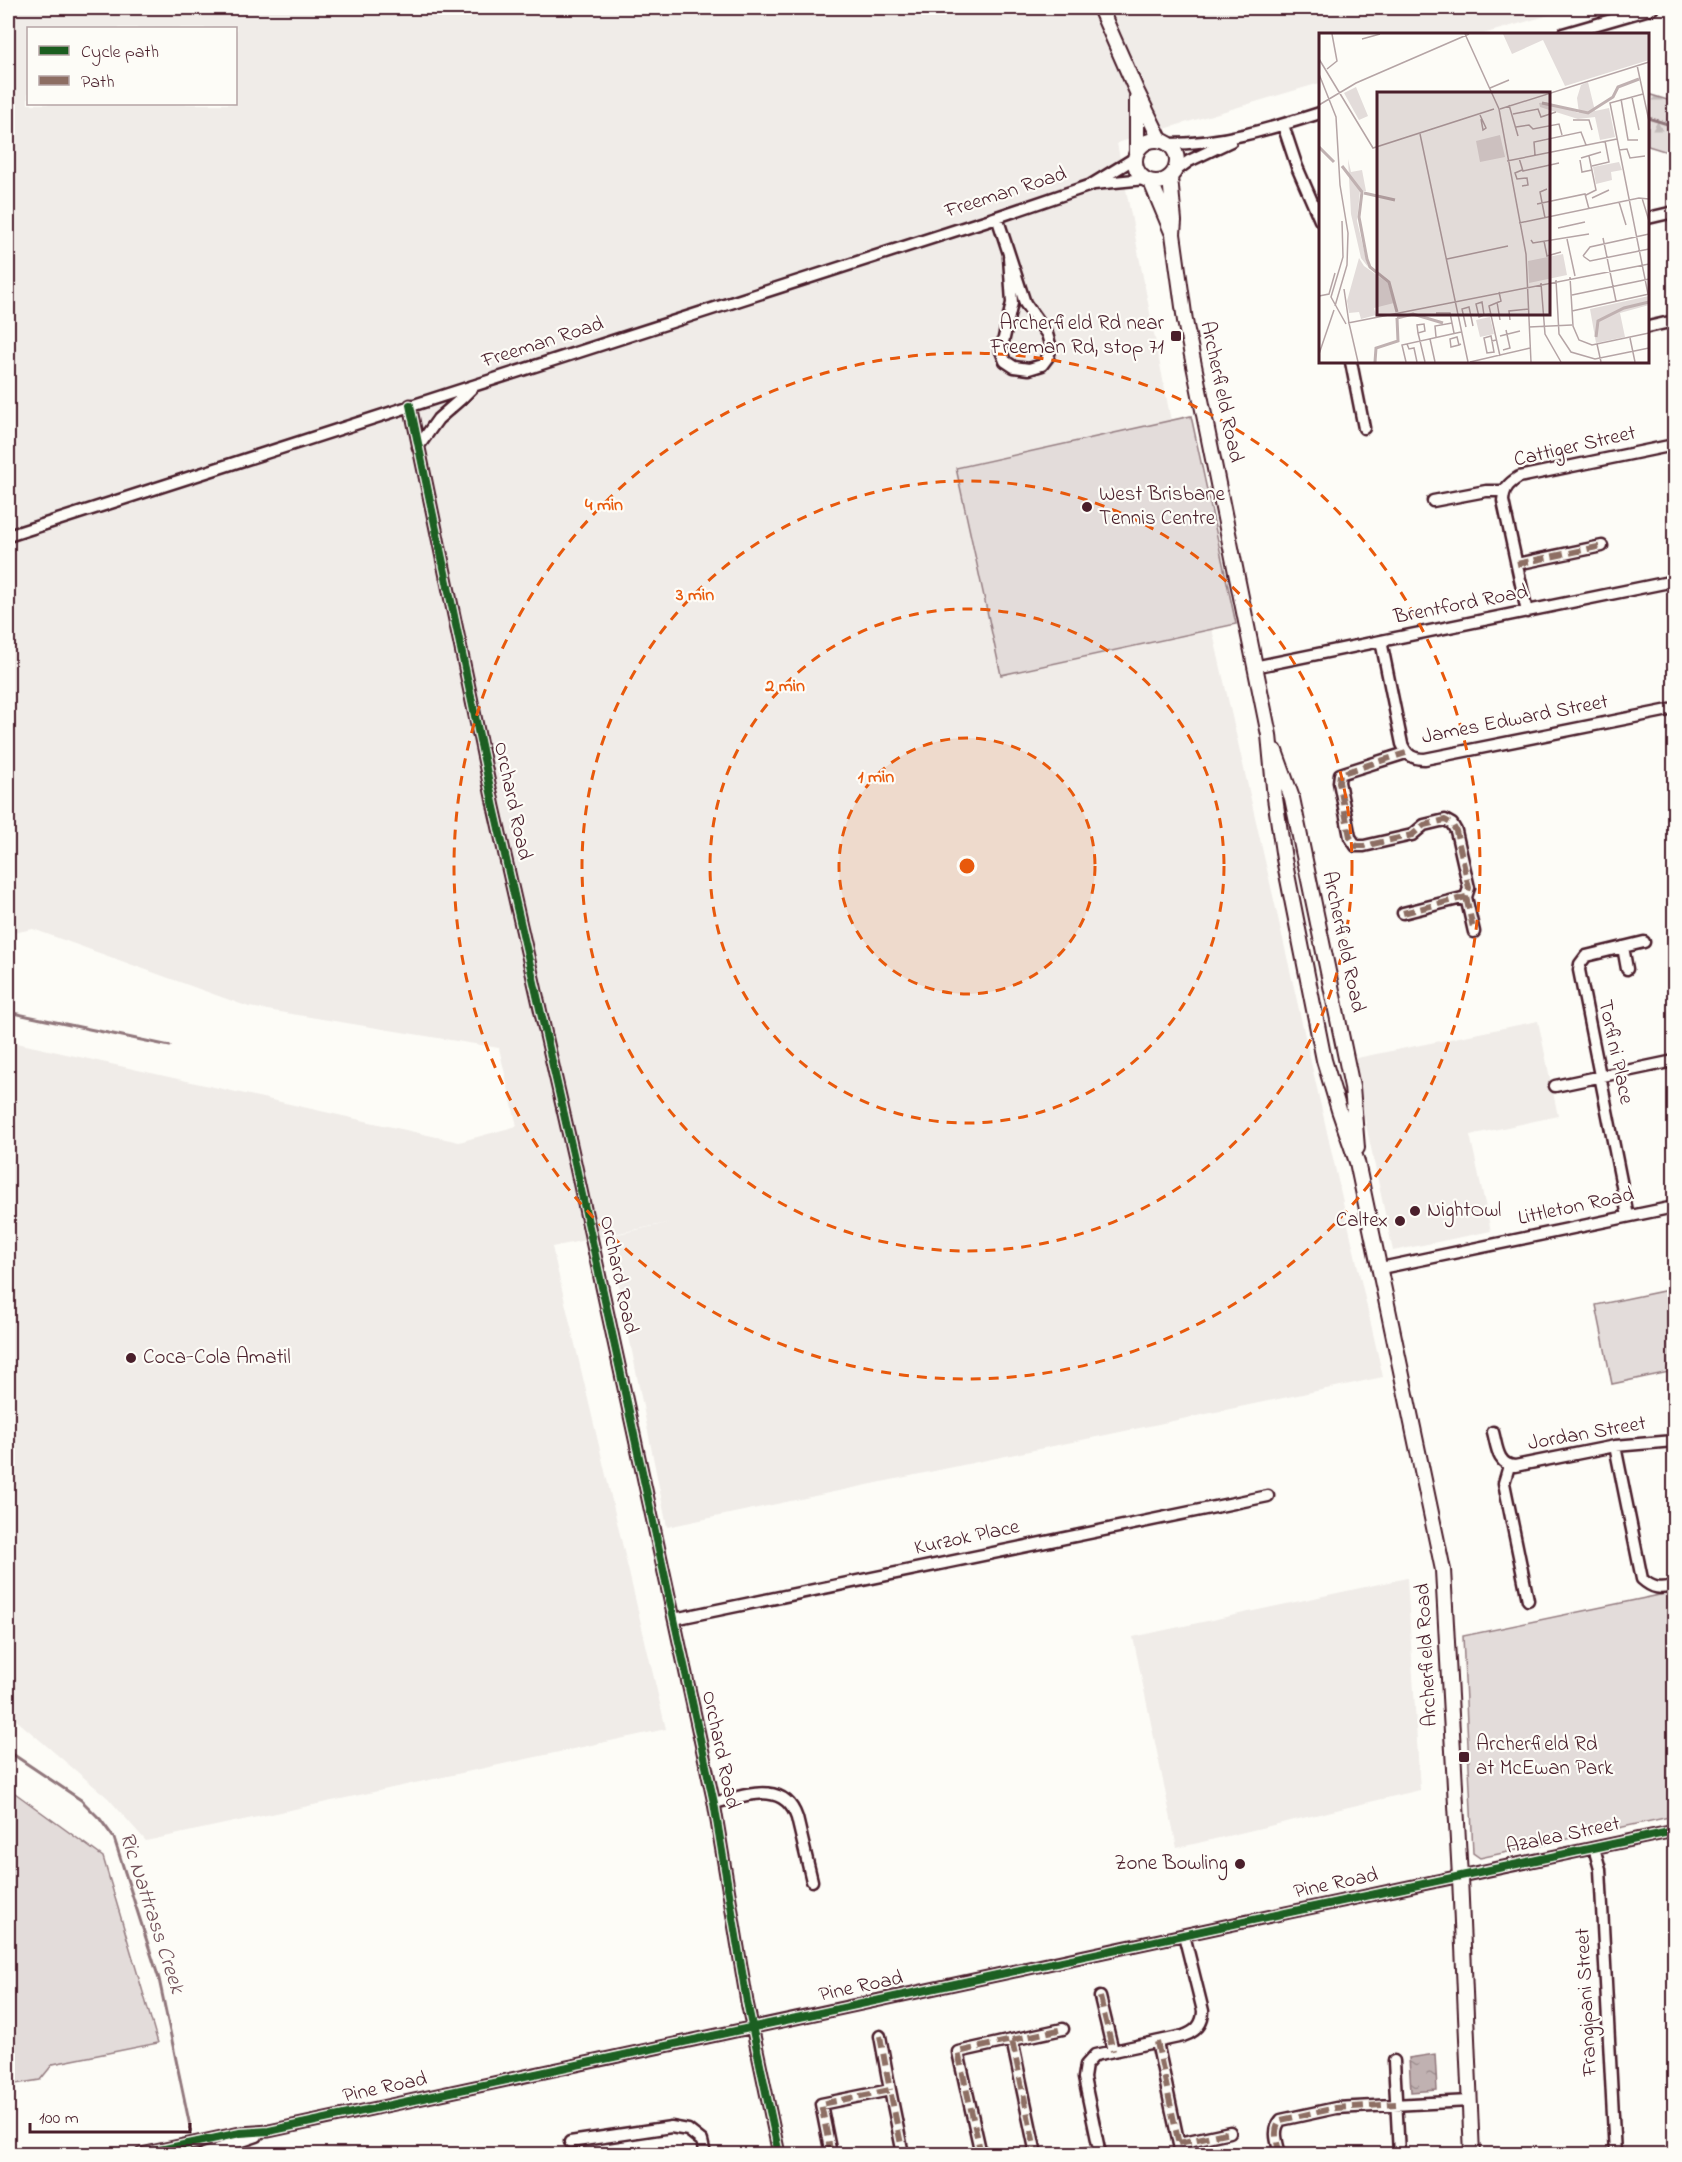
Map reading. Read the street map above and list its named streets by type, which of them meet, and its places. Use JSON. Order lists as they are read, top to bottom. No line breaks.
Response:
{"streets":{"main road":["Archerfield Road"],"street":["Freeman Road","Cattiger Street","Brentford Road","James Edward Street","Orchard Road","Torfini Place","Littleton Road","Jordan Street","Kurzok Place","Azalea Street","Pine Road","Frangipani Street"]},"crossings":[["Freeman Road","Archerfield Road"],["Freeman Road","Orchard Road"],["Archerfield Road","Brentford Road"],["Archerfield Road","Littleton Road"],["Archerfield Road","Azalea Street"],["Archerfield Road","Pine Road"],["Cattiger Street","Brentford Road"],["Brentford Road","James Edward Street"],["Orchard Road","Kurzok Place"],["Orchard Road","Pine Road"],["Torfini Place","Littleton Road"],["Azalea Street","Pine Road"],["Azalea Street","Frangipani Street"]],"water":["Ric Nattrass Creek"],"places":{"transit":["Archerfield Rd near Freeman Rd, stop 71","Archerfield Rd at McEwan Park"],"other":["West Brisbane Tennis Centre","NightOwl","Caltex","Coca-Cola Amatil","Zone Bowling"]},"legend":["Cycle path","Path"],"scale_bar":"100 m","rings":["4 min","3 min","2 min","1 min"]}
